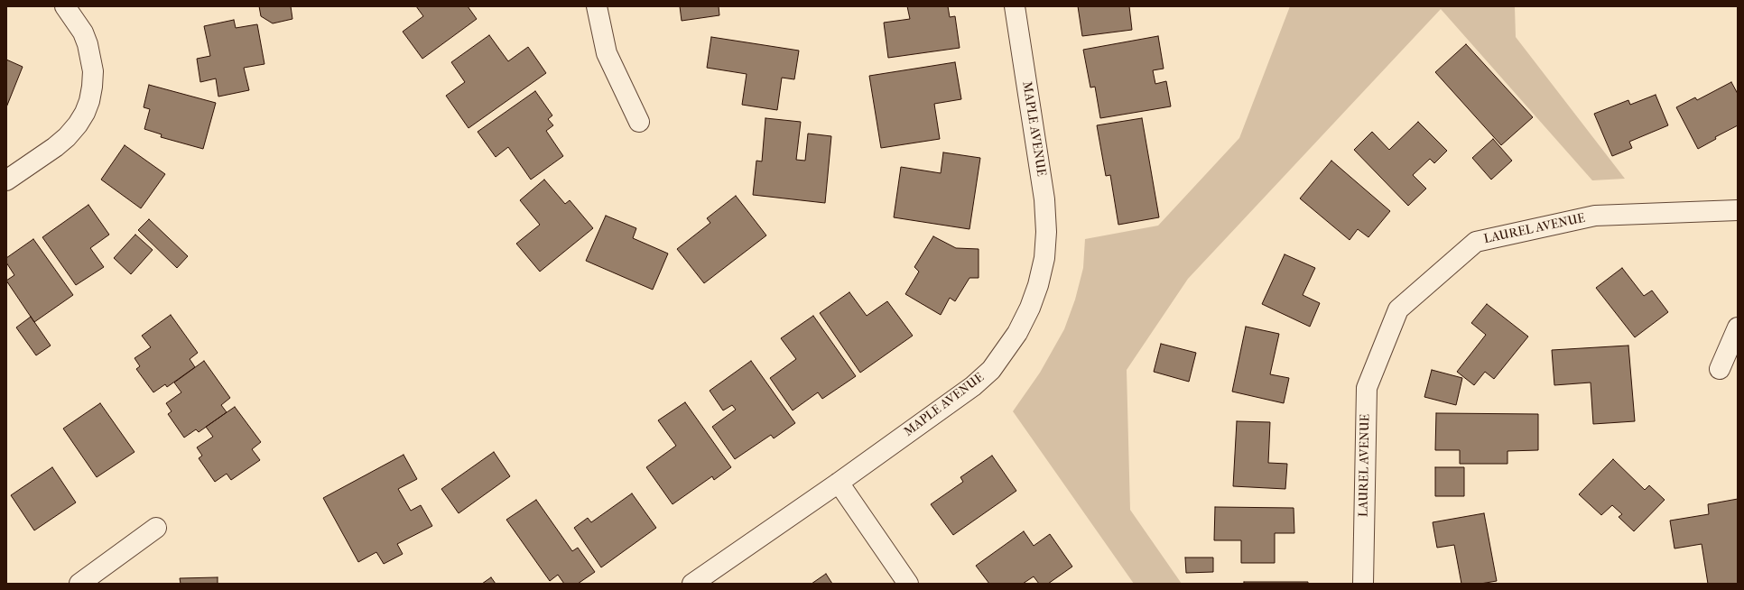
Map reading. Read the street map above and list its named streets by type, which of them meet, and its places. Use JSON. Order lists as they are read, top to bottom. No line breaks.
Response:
{"streets":{"street":["MAPLE AVENUE","LAUREL AVENUE"]}}
